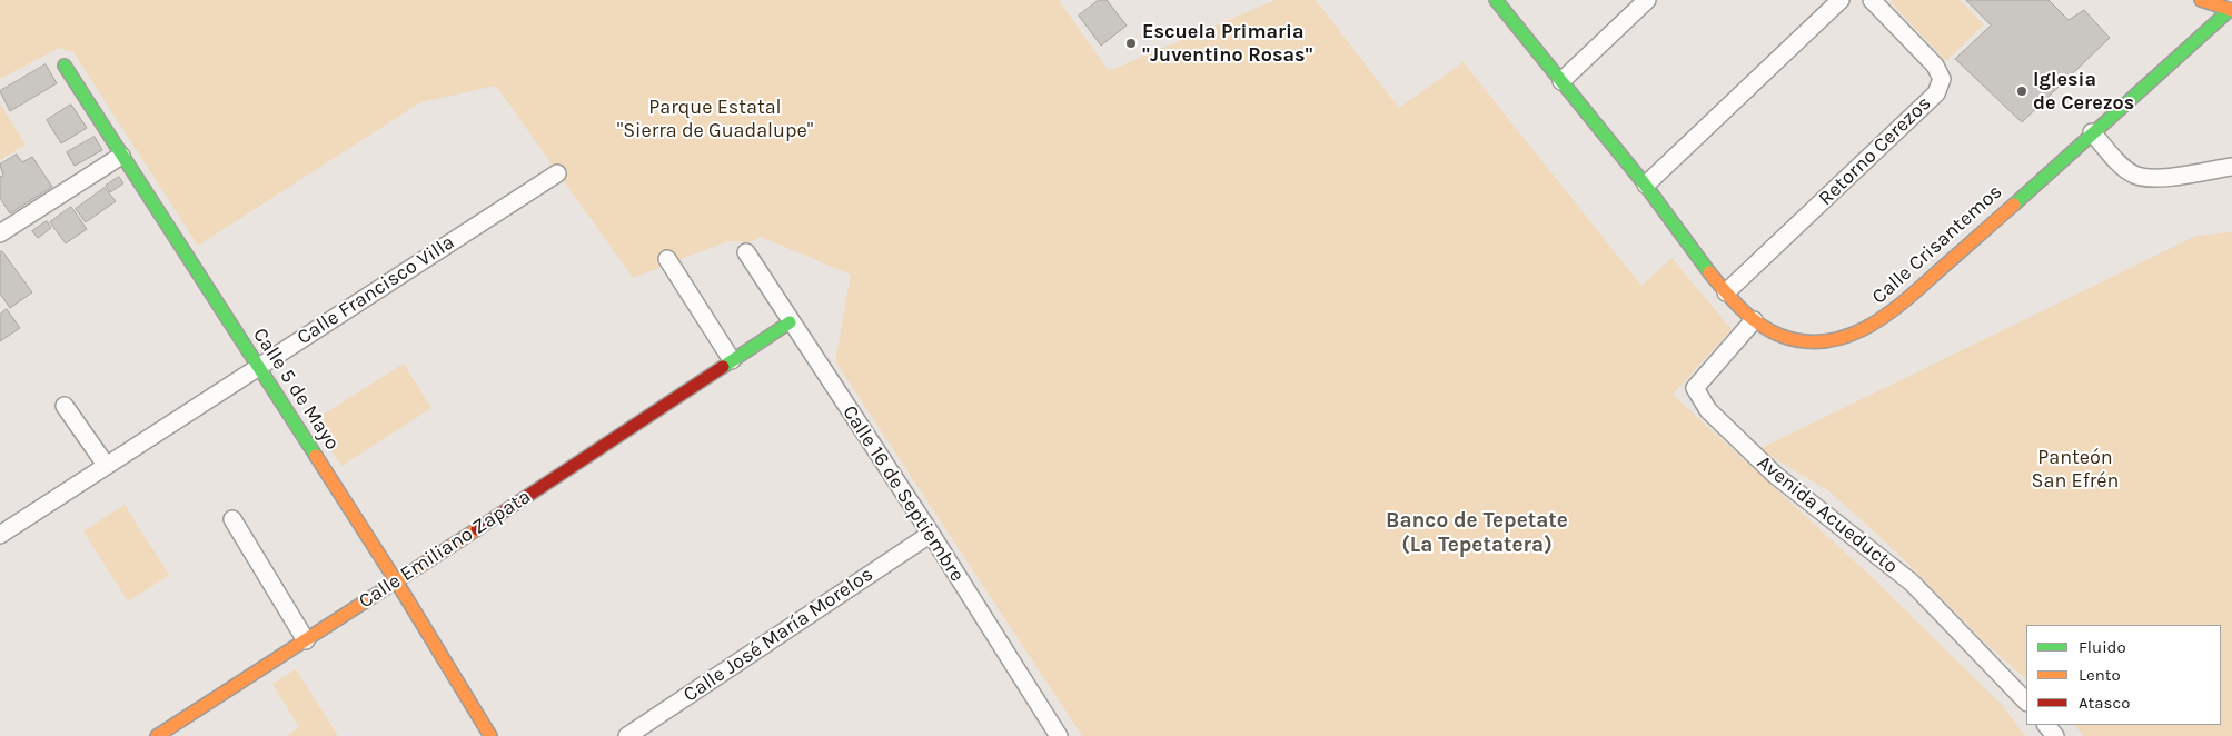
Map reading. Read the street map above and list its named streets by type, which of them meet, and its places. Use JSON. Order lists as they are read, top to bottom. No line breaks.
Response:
{"streets":{"street":["Retorno Cerezos","Calle Crisantemos","Calle Francisco Villa","Calle 5 de Mayo","Calle 16 de Septiembre","Avenida Acueducto","Calle Emiliano Zapata","Calle José María Morelos"]},"crossings":[["Retorno Cerezos","Calle Crisantemos"],["Calle Crisantemos","Avenida Acueducto"],["Calle Francisco Villa","Calle 5 de Mayo"],["Calle 5 de Mayo","Calle Emiliano Zapata"],["Calle 16 de Septiembre","Calle Emiliano Zapata"],["Calle 16 de Septiembre","Calle José María Morelos"]],"districts":["Banco de Tepetate (La Tepetatera)"],"parks":["Parque Estatal \"Sierra de Guadalupe\"","Panteón San Efrén"],"places":["Escuela Primaria \"Juventino Rosas\"","Iglesia de Cerezos"],"legend":["Fluido","Lento","Atasco"]}
